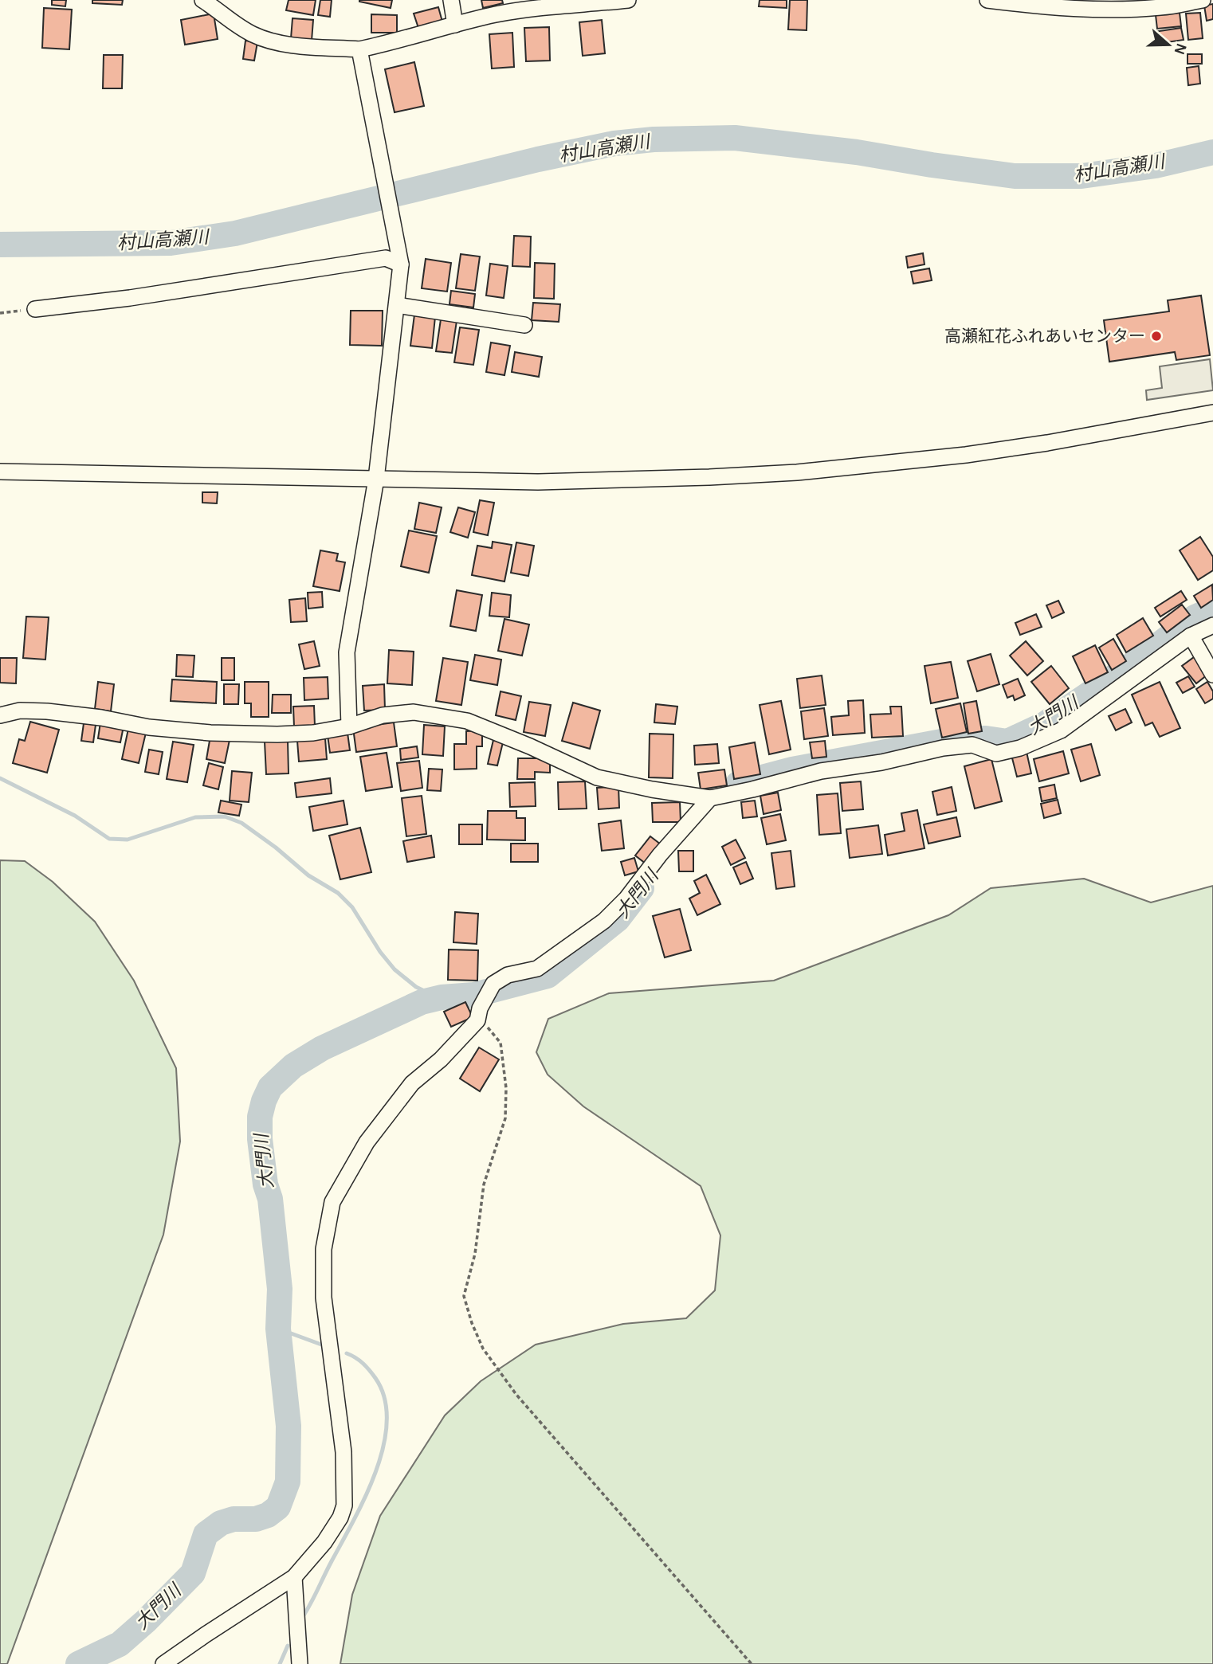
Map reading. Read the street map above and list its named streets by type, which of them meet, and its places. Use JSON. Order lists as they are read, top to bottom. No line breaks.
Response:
{"water":["村山高瀬川","大門川"],"places":["高瀬紅花ふれあいセンター"],"north":"right"}
